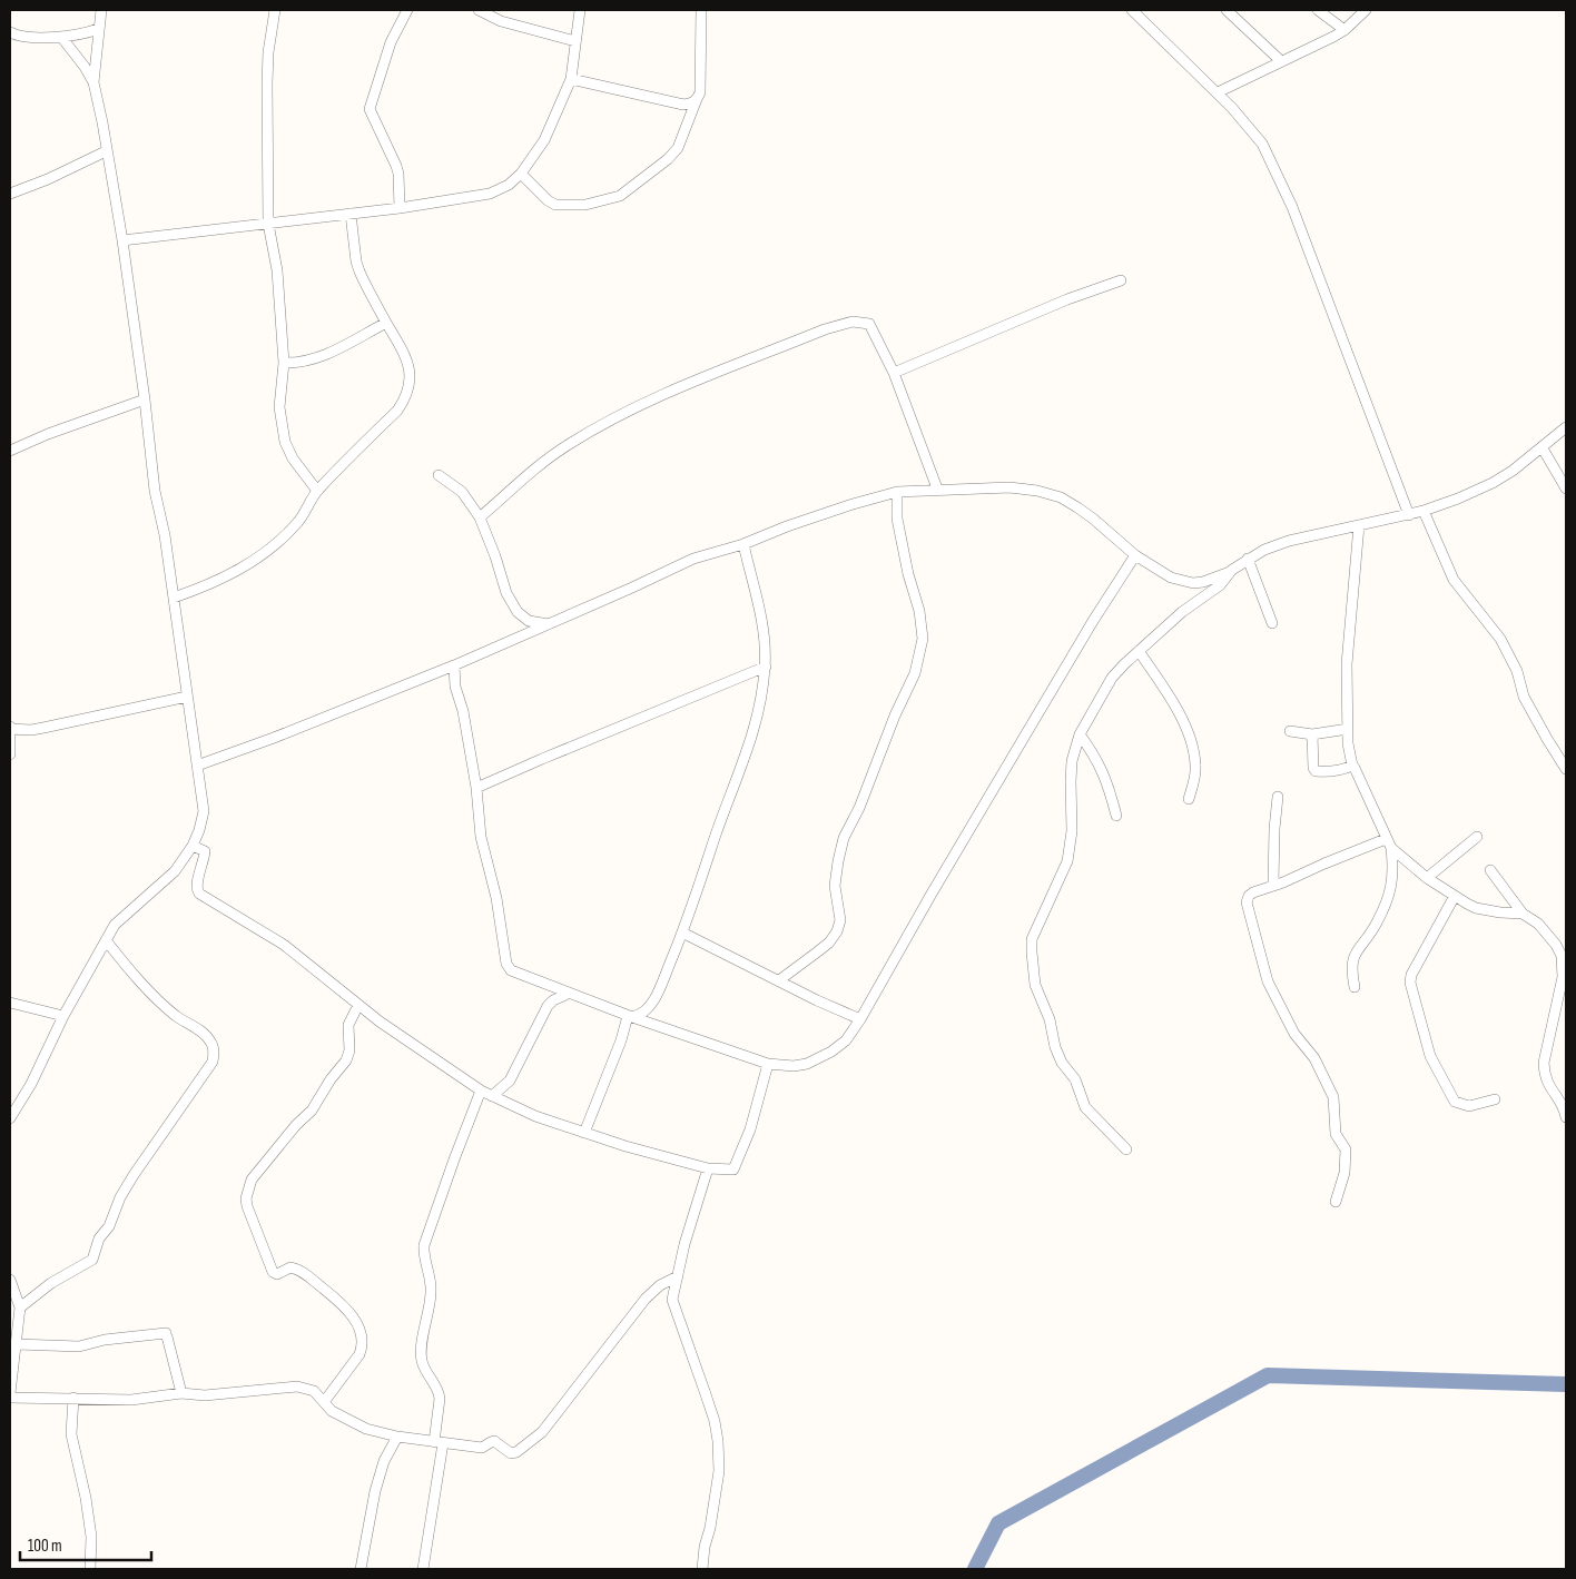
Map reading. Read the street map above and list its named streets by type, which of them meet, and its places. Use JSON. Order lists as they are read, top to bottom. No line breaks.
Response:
{"scale_bar":"100 m"}
